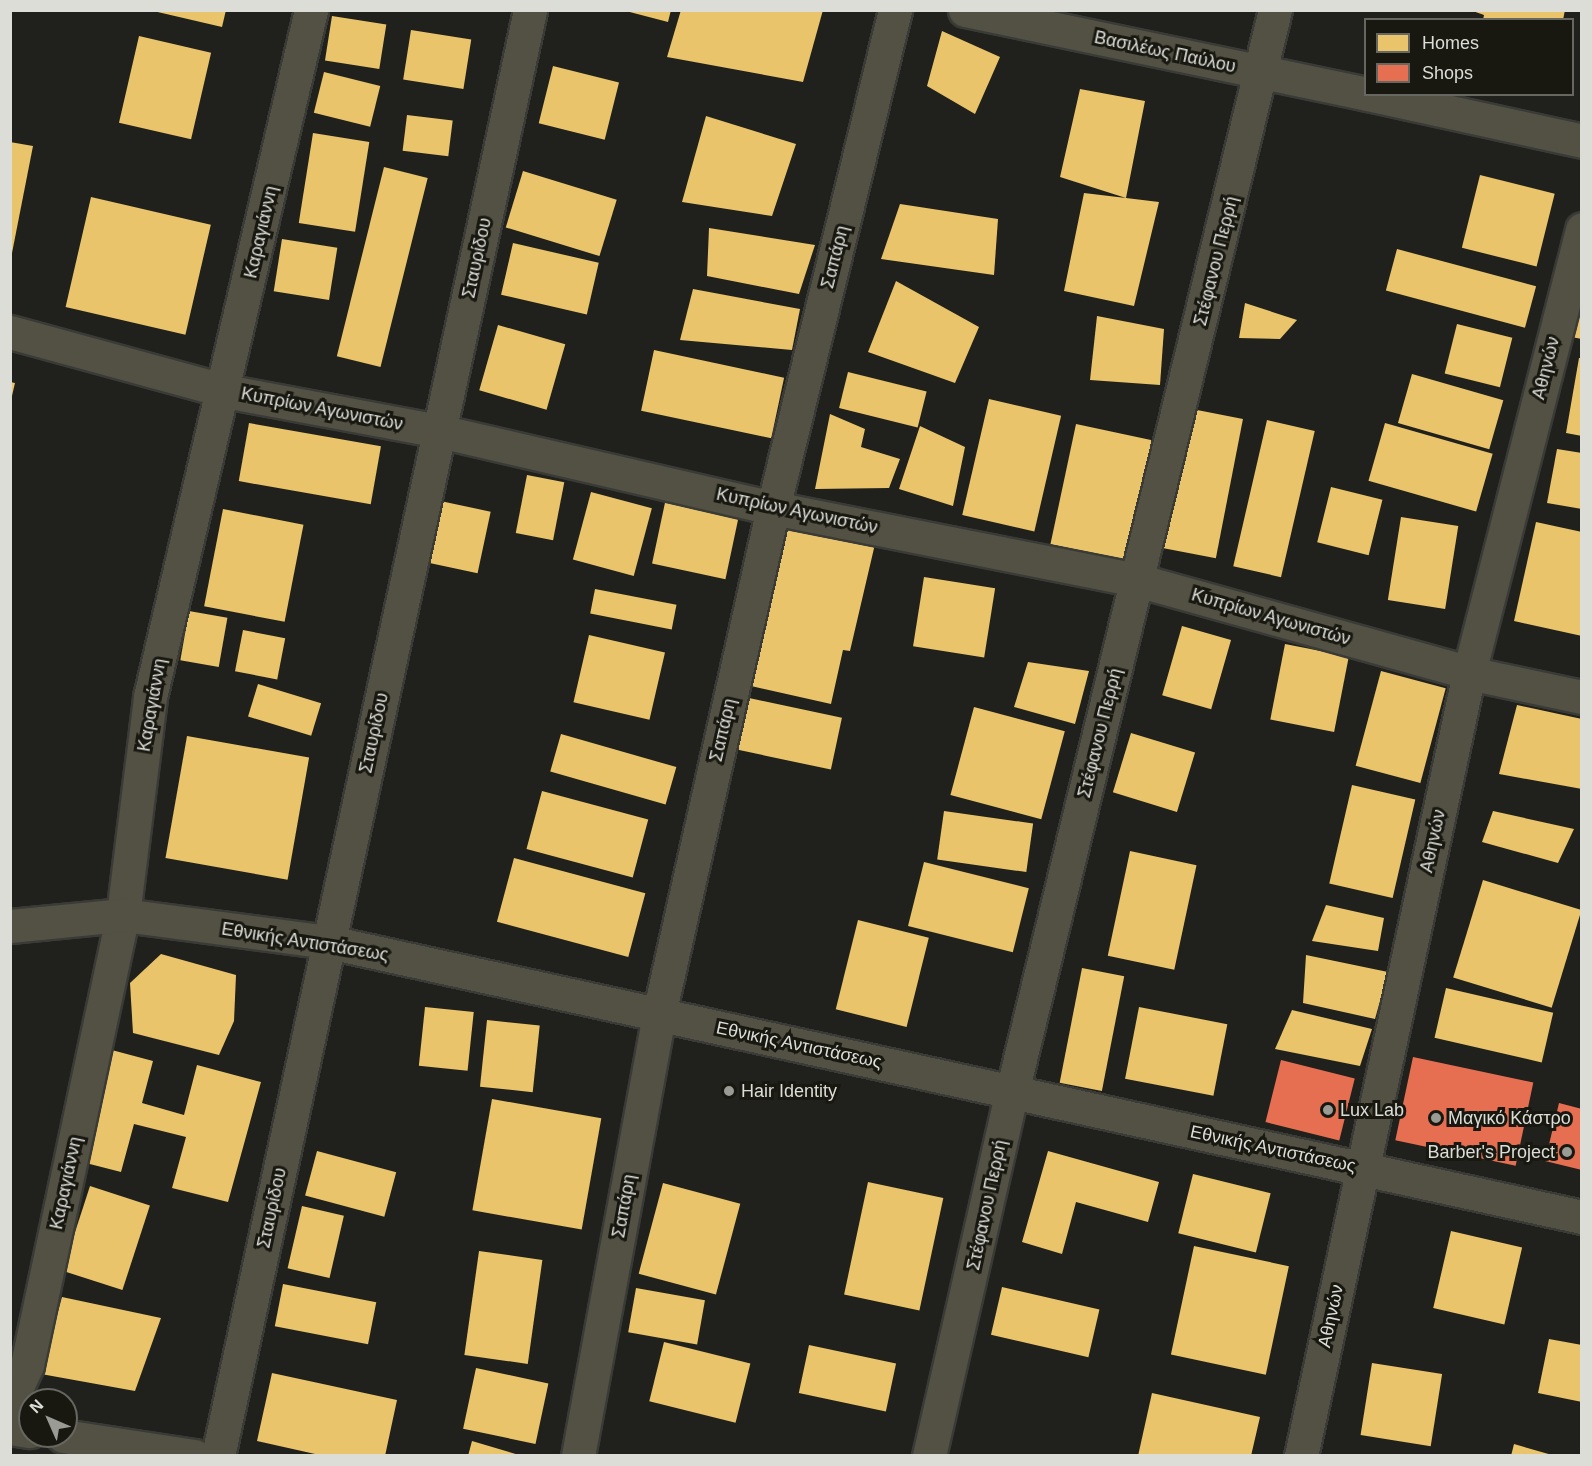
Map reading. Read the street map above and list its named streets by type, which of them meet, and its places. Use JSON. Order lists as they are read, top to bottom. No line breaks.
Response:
{"streets":{"street":["Βασιλέως Παύλου","Καραγιάννη","Σαπάρη","Σταυρίδου","Στέφανου Περρή","Αθηνών","Κυπρίων Αγωνιστών","Εθνικής Αντιστάσεως"]},"crossings":[["Βασιλέως Παύλου","Στέφανου Περρή"],["Καραγιάννη","Κυπρίων Αγωνιστών"],["Καραγιάννη","Εθνικής Αντιστάσεως"],["Σαπάρη","Κυπρίων Αγωνιστών"],["Σαπάρη","Εθνικής Αντιστάσεως"],["Σταυρίδου","Κυπρίων Αγωνιστών"],["Σταυρίδου","Εθνικής Αντιστάσεως"],["Στέφανου Περρή","Κυπρίων Αγωνιστών"],["Στέφανου Περρή","Εθνικής Αντιστάσεως"],["Αθηνών","Κυπρίων Αγωνιστών"],["Αθηνών","Εθνικής Αντιστάσεως"]],"places":["Hair Identity","Lux Lab","Μαγικό Κάστρο","Barber's Project"],"legend":["Homes","Shops"],"north":"top left"}
